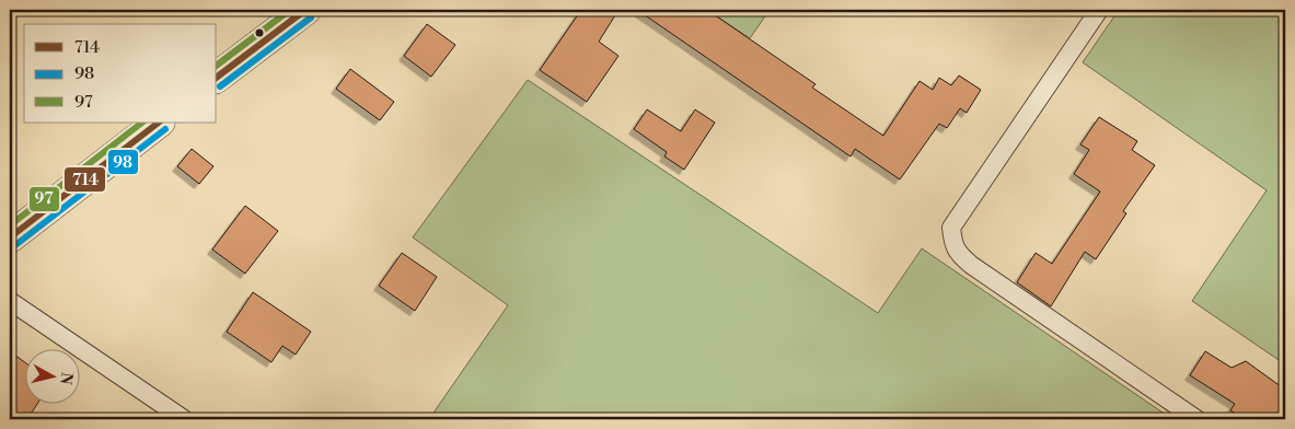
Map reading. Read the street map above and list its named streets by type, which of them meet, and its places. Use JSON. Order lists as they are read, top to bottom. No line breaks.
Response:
{"lines":["transit line 714","transit line 97","transit line 98"],"legend":["714","98","97"],"north":"right"}
